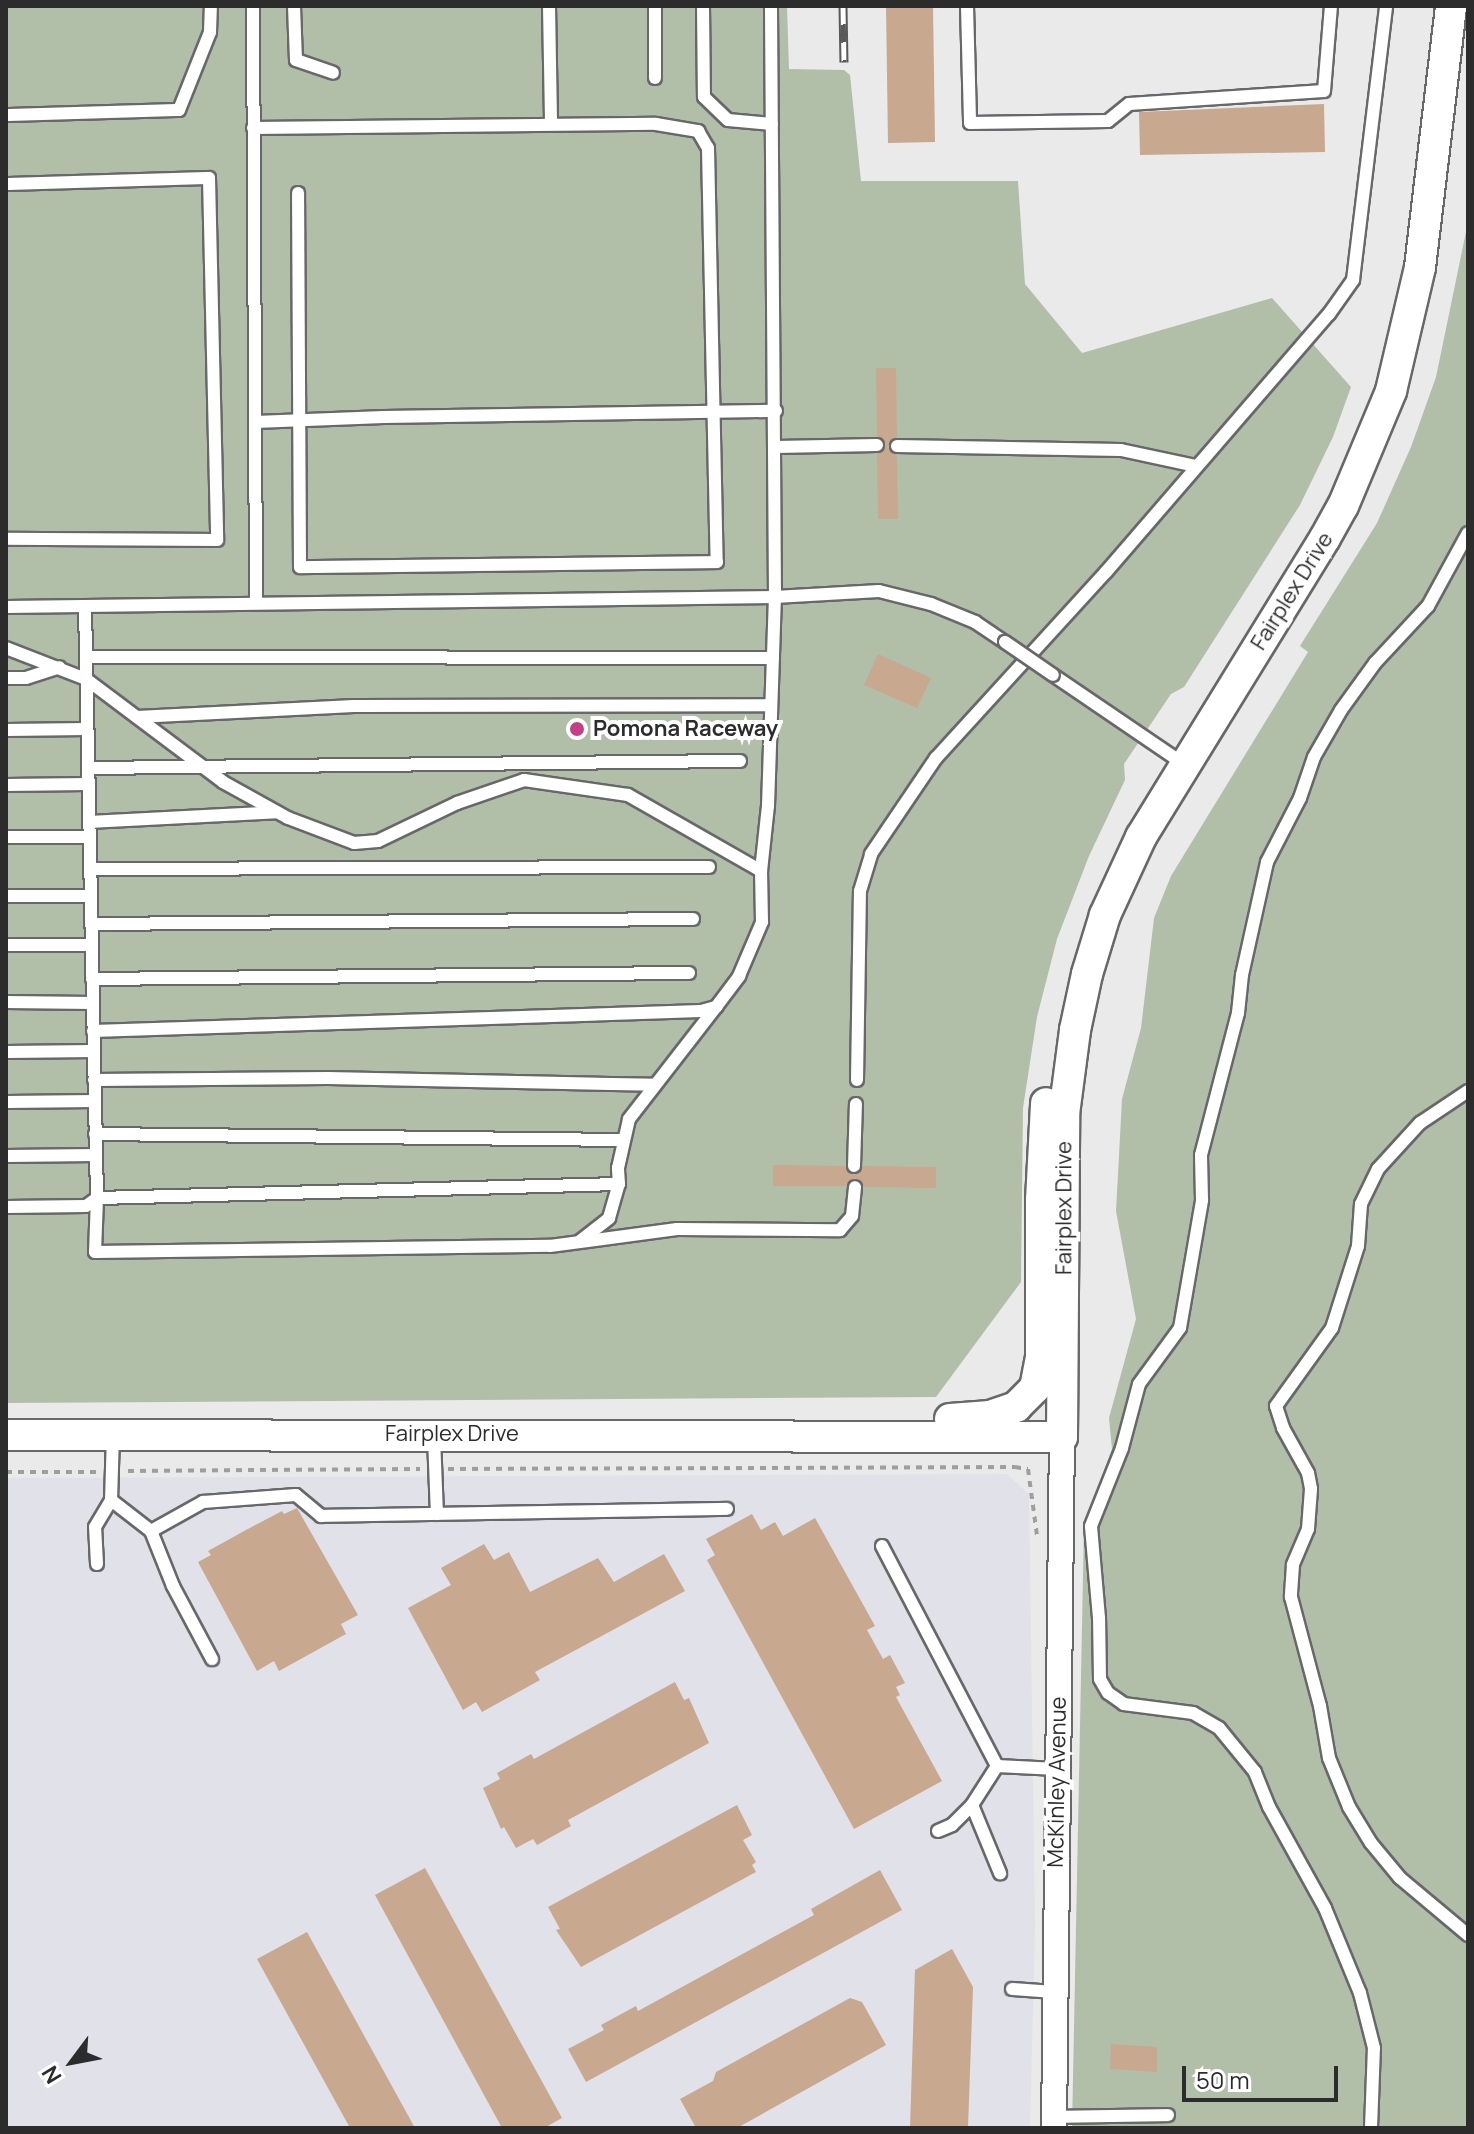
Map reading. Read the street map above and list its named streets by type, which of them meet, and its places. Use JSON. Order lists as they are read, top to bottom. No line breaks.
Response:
{"streets":{"street":["Fairplex Drive","McKinley Avenue"]},"crossings":[["Fairplex Drive","McKinley Avenue"]],"places":["Pomona Raceway"],"scale_bar":"50 m","north":"bottom left"}
